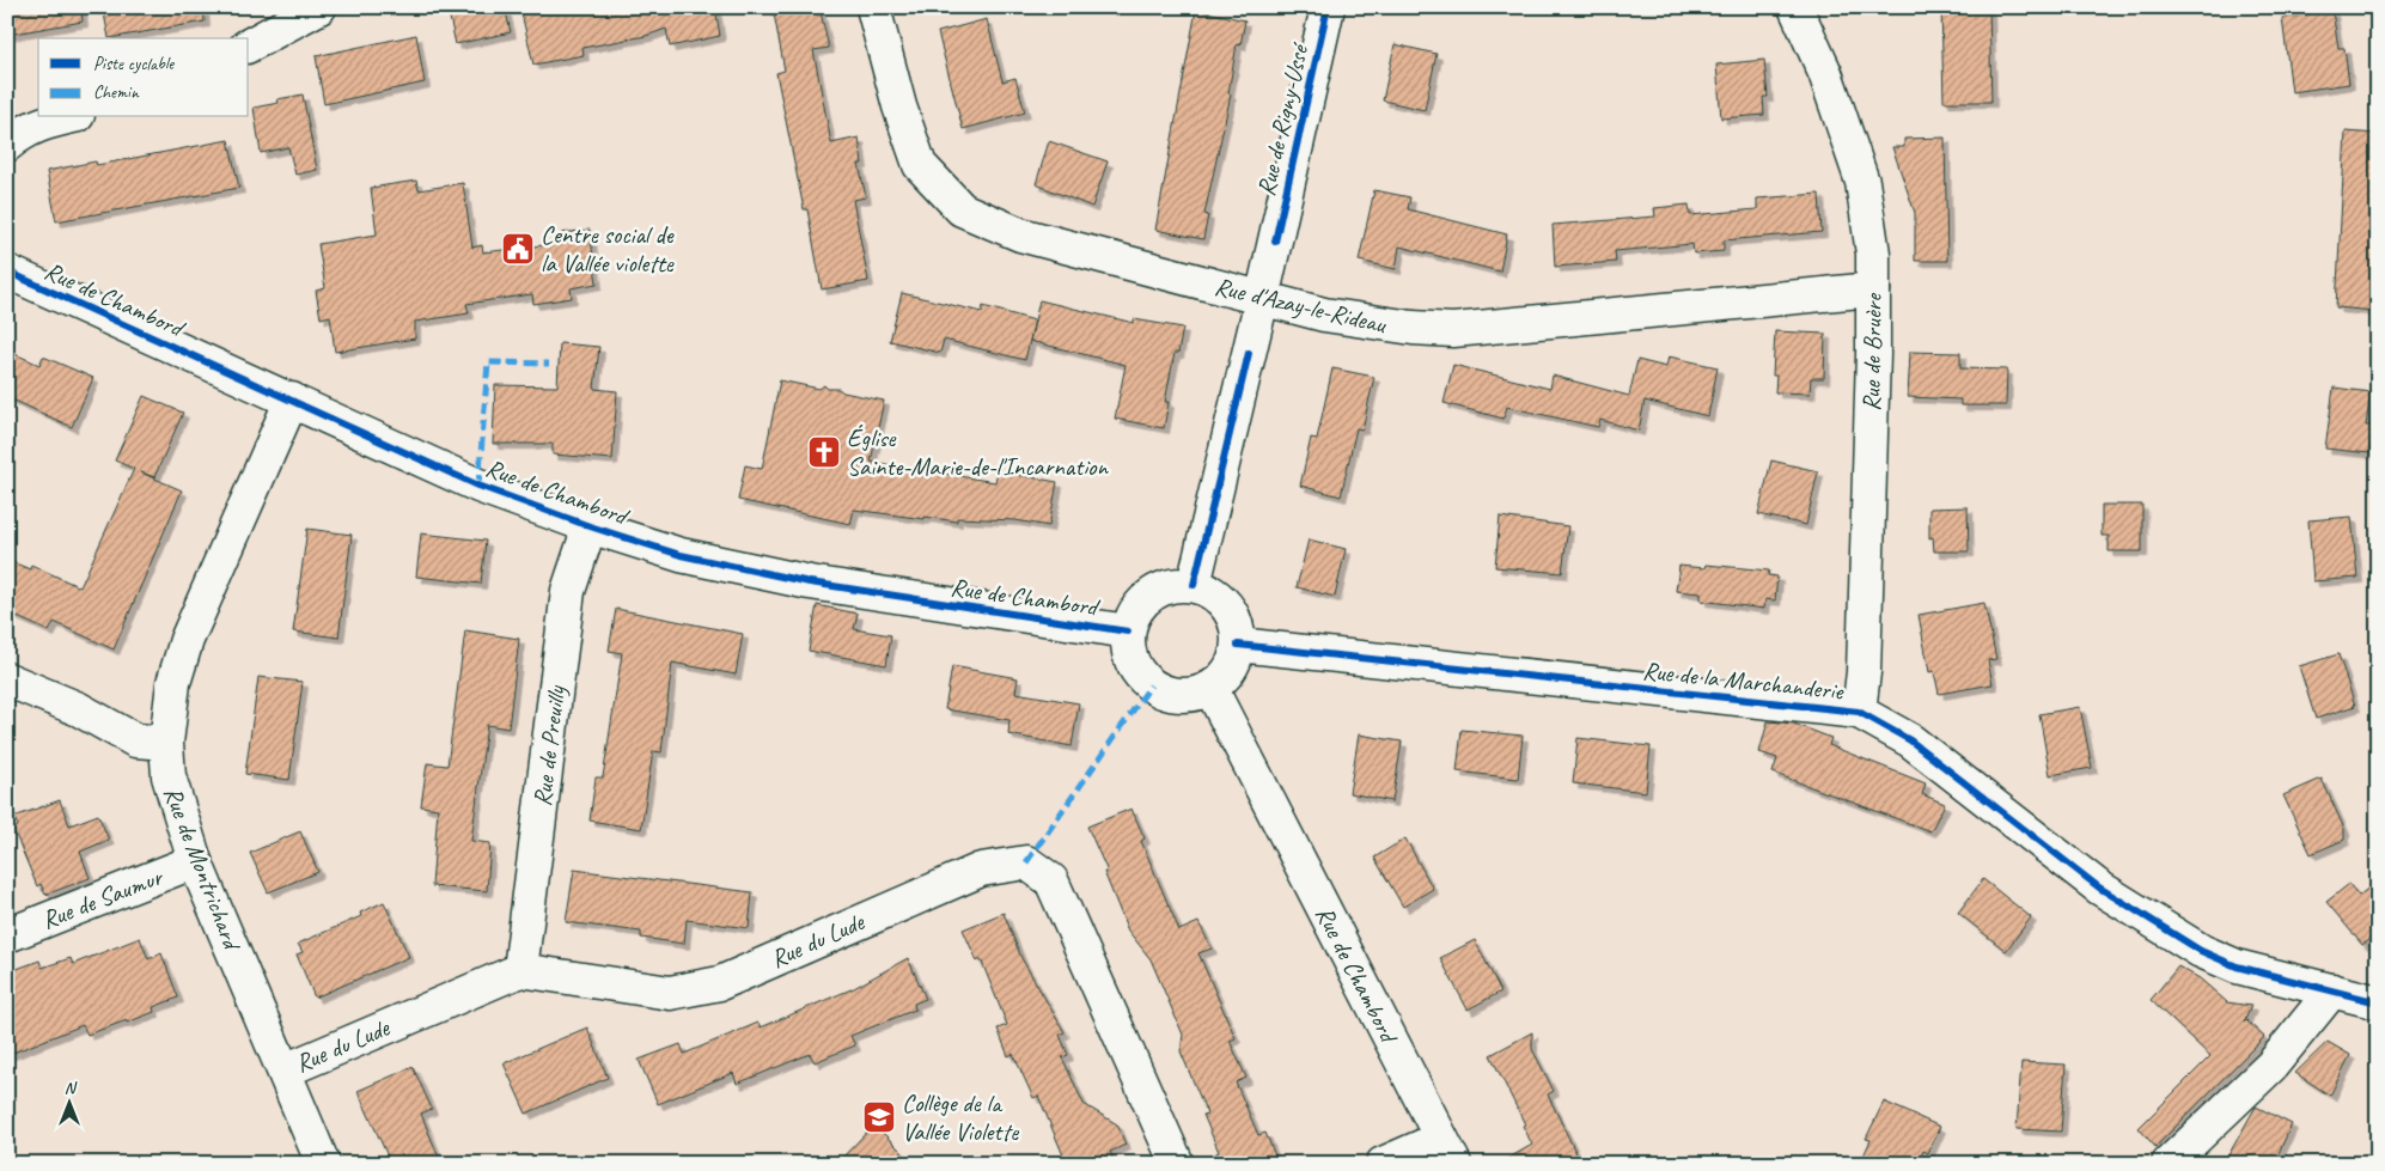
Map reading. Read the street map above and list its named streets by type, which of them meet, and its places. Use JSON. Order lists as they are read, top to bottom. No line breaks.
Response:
{"streets":{"street":["Rue de Rigny-Ussé","Rue de Chambord","Rue d'Azay-le-Rideau","Rue de Bruère","Rue de la Marchanderie","Rue de Preuilly","Rue de Montrichard","Rue de Saumur","Rue du Lude"]},"crossings":[["Rue de Rigny-Ussé","Rue de Chambord"],["Rue de Rigny-Ussé","Rue d'Azay-le-Rideau"],["Rue de Rigny-Ussé","Rue de la Marchanderie"],["Rue de Chambord","Rue de la Marchanderie"],["Rue de Chambord","Rue de Preuilly"],["Rue de Chambord","Rue de Montrichard"],["Rue d'Azay-le-Rideau","Rue de Bruère"],["Rue de Bruère","Rue de la Marchanderie"],["Rue de Preuilly","Rue du Lude"],["Rue de Montrichard","Rue de Saumur"],["Rue de Montrichard","Rue du Lude"]],"places":{"public building":["Centre social de la Vallée violette"],"church":["Église Sainte-Marie-de-l'Incarnation"],"school or university":["Collège de la Vallée Violette"]},"legend":["Piste cyclable","Chemin"],"north":"top"}
